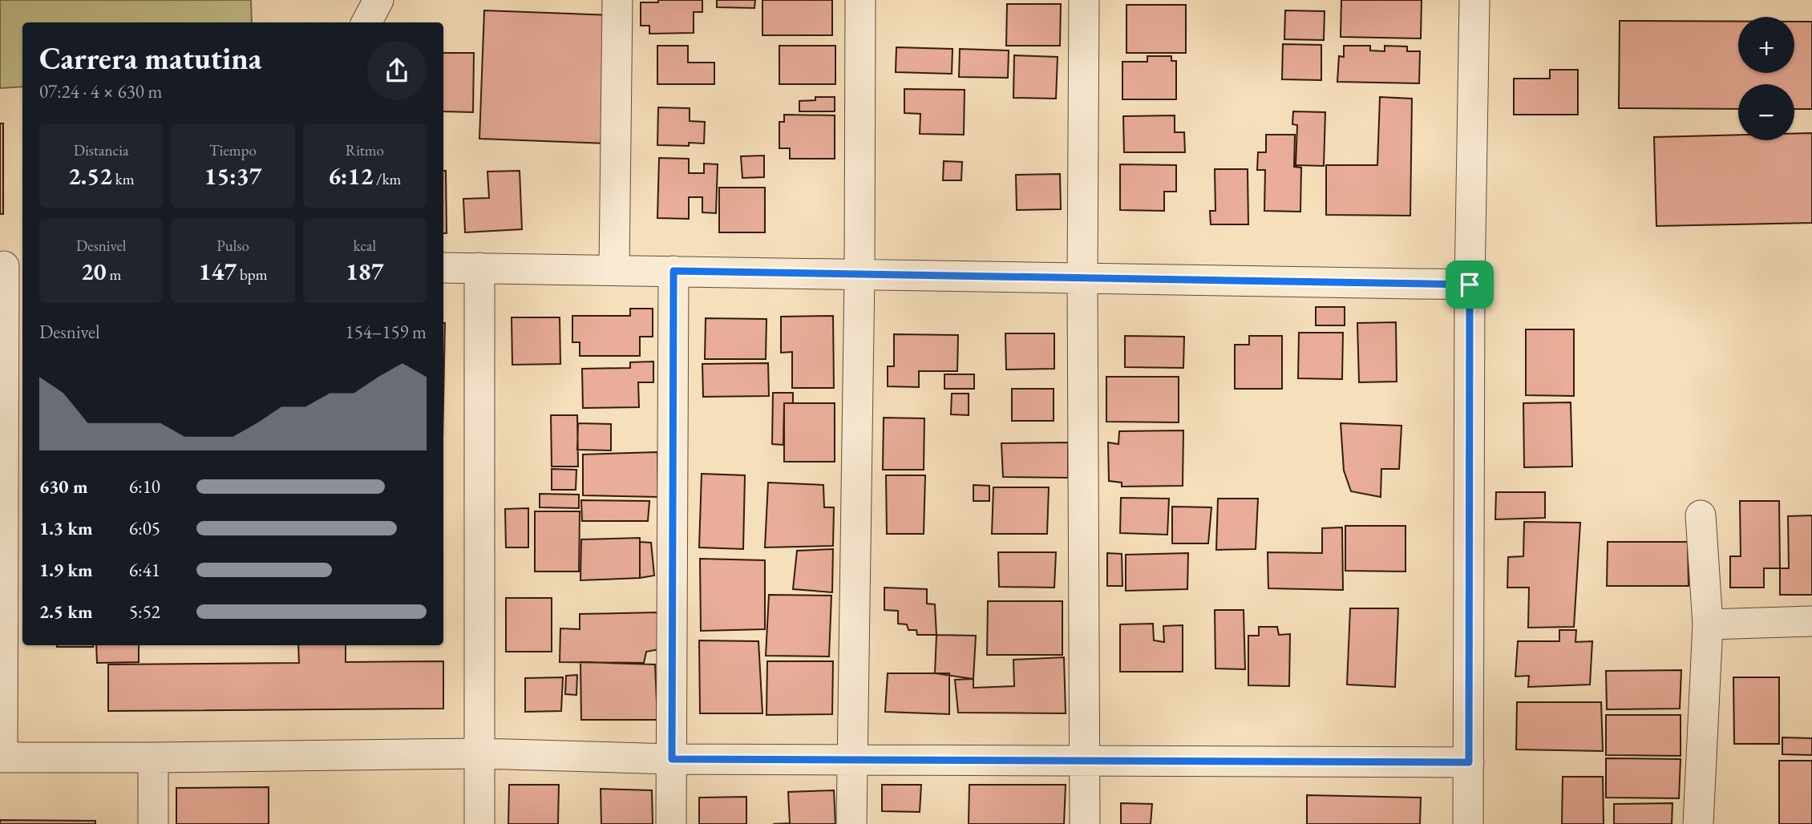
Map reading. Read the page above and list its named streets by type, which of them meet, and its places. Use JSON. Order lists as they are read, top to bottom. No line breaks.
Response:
{"page":{"map_buttons":["+","−"],"heading":["Carrera matutina","07:24 · 4 × 630 m"],"stats":[["Distancia","2.52 km"],["Tiempo","15:37"],["Ritmo","6:12 /km"],["Desnivel","20 m"],["Pulso","147 bpm"],["kcal","187"]],"chart":["Desnivel","154–159 m"],"list":[{"name":"630 m","note":"6:10"},{"name":"1.3 km","note":"6:05"},{"name":"1.9 km","note":"6:41"},{"name":"2.5 km","note":"5:52"}]}}
